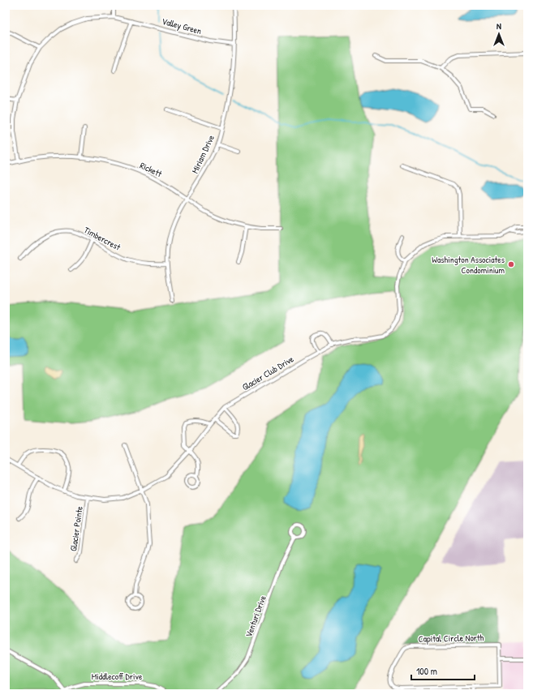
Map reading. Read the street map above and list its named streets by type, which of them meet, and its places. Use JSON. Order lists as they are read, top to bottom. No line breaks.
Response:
{"streets":{"street":["Valley Green","Miriam Drive","Rickett","Timbercrest","Glacier Club Drive","Glacier Pointe","Venturi Drive","Capital Circle North","Middlecoff Drive"]},"crossings":[["Valley Green","Miriam Drive"],["Valley Green","Rickett"],["Miriam Drive","Rickett"],["Miriam Drive","Timbercrest"],["Glacier Club Drive","Glacier Pointe"]],"places":["Washington Associates Condominium"],"scale_bar":"100 m","north":"top"}
